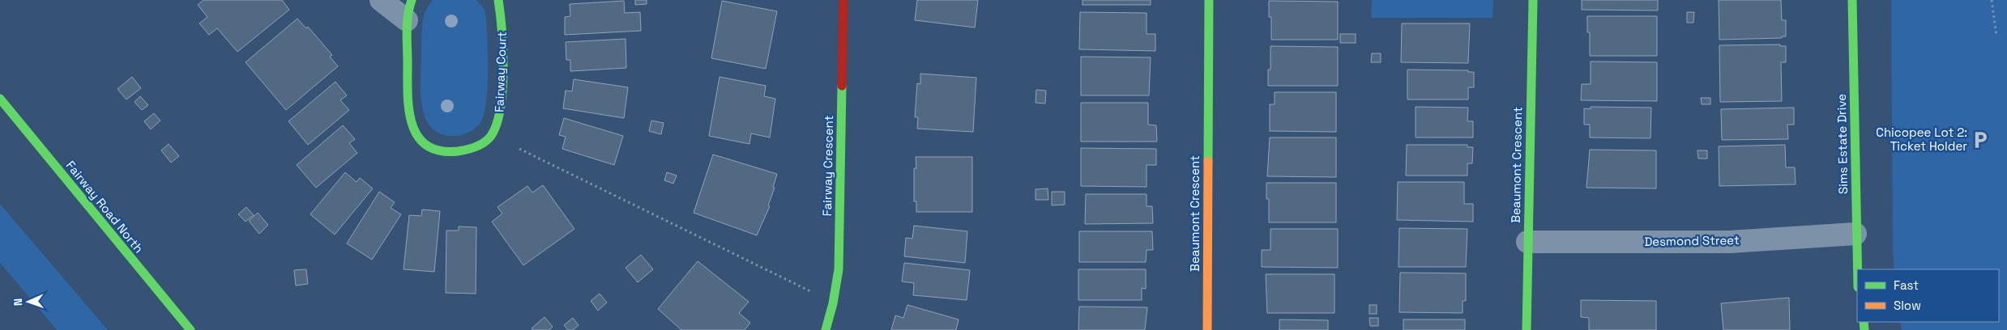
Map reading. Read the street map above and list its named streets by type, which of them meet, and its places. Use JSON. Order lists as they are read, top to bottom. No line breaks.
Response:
{"streets":{"street":["Fairway Court","Sims Estate Drive","Beaumont Crescent","Fairway Crescent","Fairway Road North","Desmond Street"]},"crossings":[["Sims Estate Drive","Desmond Street"],["Beaumont Crescent","Desmond Street"]],"places":{"parking":["Chicopee Lot 2: Ticket Holder"]},"legend":["Fast","Slow"],"north":"left"}
